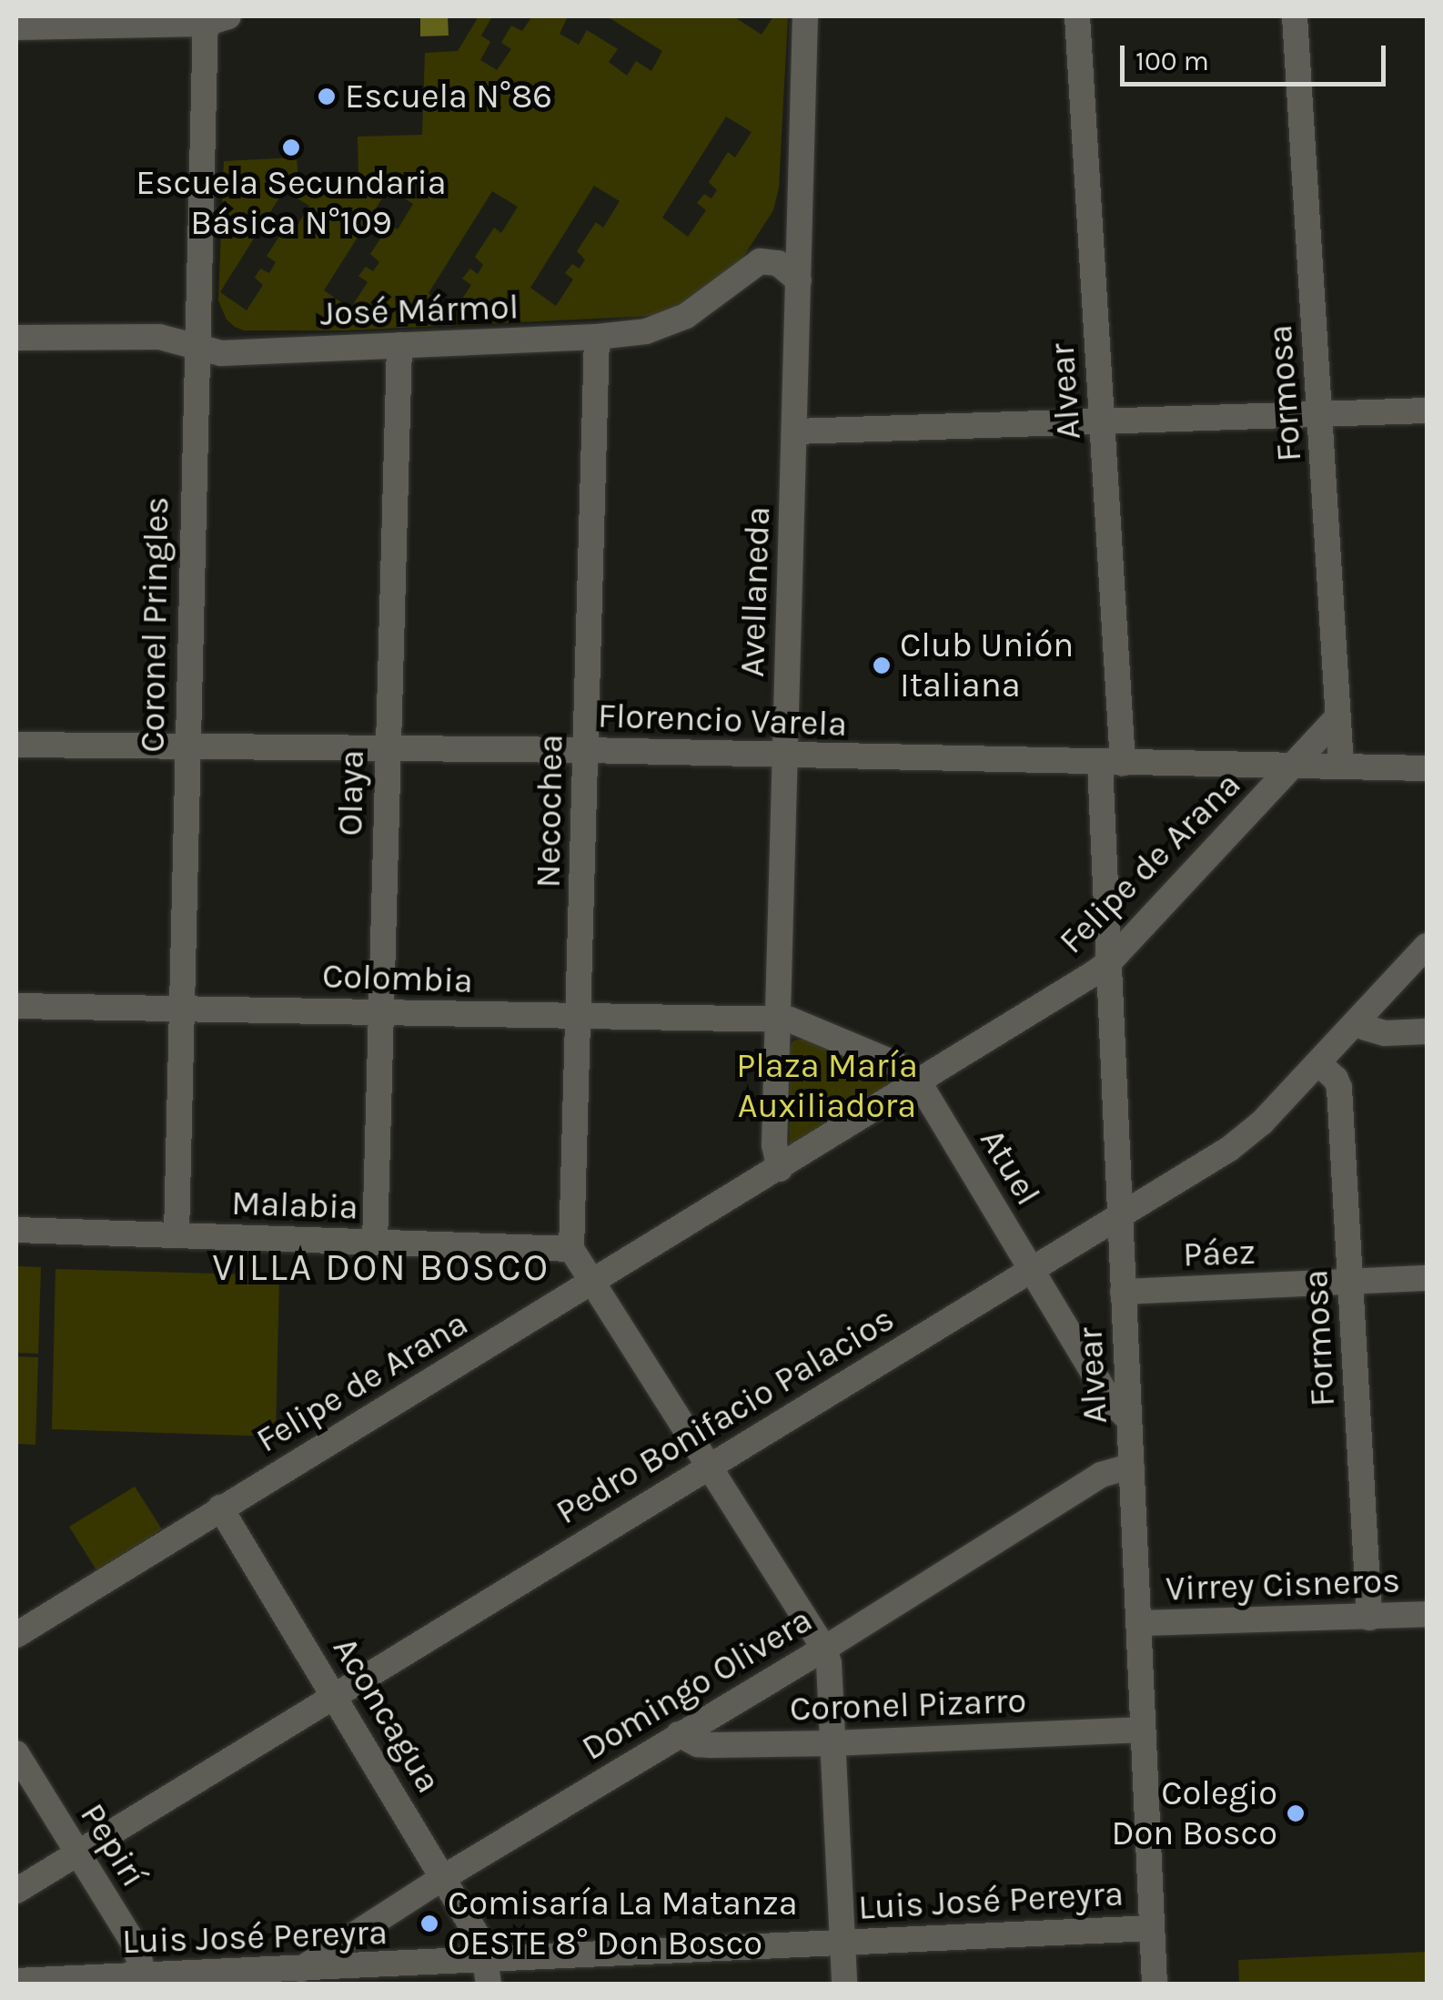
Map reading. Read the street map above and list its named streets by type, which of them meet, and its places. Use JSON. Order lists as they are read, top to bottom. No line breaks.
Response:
{"streets":{"street":["José Mármol","Alvear","Formosa","Avellaneda","Coronel Pringles","Florencio Varela","Olaya","Necochea","Felipe de Arana","Colombia","Atuel","Malabia","Páez","Pedro Bonifacio Palacios","Virrey Cisneros","Domingo Olivera","Coronel Pizarro","Aconcagua","Pepirí","Luis José Pereyra"]},"crossings":[["José Mármol","Avellaneda"],["José Mármol","Coronel Pringles"],["José Mármol","Olaya"],["José Mármol","Necochea"],["Alvear","Florencio Varela"],["Alvear","Felipe de Arana"],["Alvear","Atuel"],["Alvear","Páez"],["Alvear","Pedro Bonifacio Palacios"],["Alvear","Virrey Cisneros"],["Alvear","Domingo Olivera"],["Alvear","Coronel Pizarro"],["Alvear","Luis José Pereyra"],["Formosa","Florencio Varela"],["Formosa","Felipe de Arana"],["Formosa","Páez"],["Formosa","Pedro Bonifacio Palacios"],["Formosa","Virrey Cisneros"],["Avellaneda","Florencio Varela"],["Avellaneda","Felipe de Arana"],["Avellaneda","Colombia"],["Avellaneda","Atuel"],["Coronel Pringles","Florencio Varela"],["Coronel Pringles","Colombia"],["Coronel Pringles","Malabia"],["Florencio Varela","Olaya"],["Florencio Varela","Necochea"],["Florencio Varela","Felipe de Arana"],["Olaya","Colombia"],["Olaya","Malabia"],["Necochea","Colombia"],["Necochea","Malabia"],["Felipe de Arana","Atuel"],["Felipe de Arana","Aconcagua"],["Colombia","Atuel"],["Atuel","Pedro Bonifacio Palacios"],["Pedro Bonifacio Palacios","Aconcagua"],["Pedro Bonifacio Palacios","Pepirí"],["Domingo Olivera","Coronel Pizarro"],["Domingo Olivera","Aconcagua"],["Domingo Olivera","Luis José Pereyra"],["Aconcagua","Luis José Pereyra"],["Pepirí","Luis José Pereyra"]],"districts":["VILLA DON BOSCO"],"parks":["Plaza María Auxiliadora"],"places":["Escuela N°86","Escuela Secundaria Básica N°109","Club Unión Italiana","Colegio Don Bosco","Comisaría La Matanza OESTE 8° Don Bosco"],"scale_bar":"100 m"}
